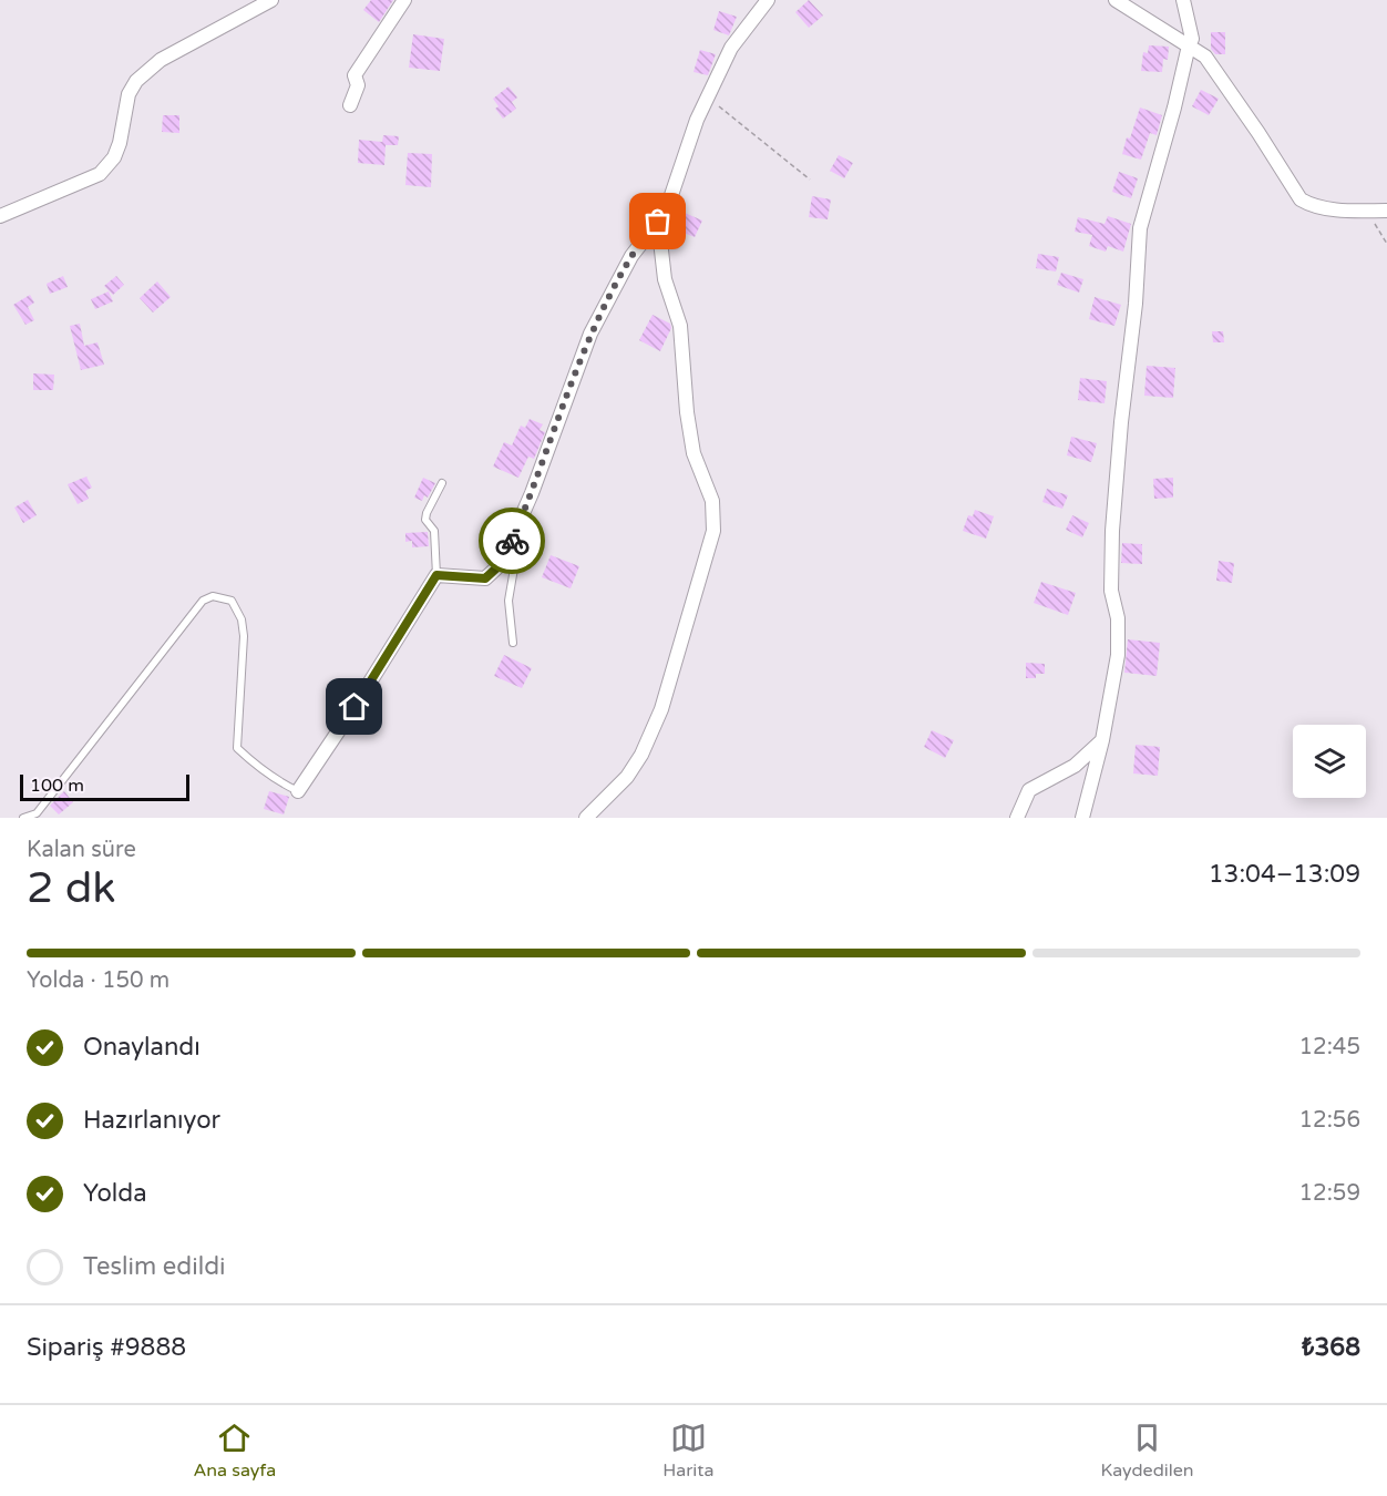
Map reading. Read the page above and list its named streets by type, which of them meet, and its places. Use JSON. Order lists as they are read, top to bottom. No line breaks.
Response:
{"scale_bar":"100 m","page":{"scale":"100 m","heading":["2 dk","Kalan süre","13:04–13:09"],"panel":["Sipariş #9888","₺368"],"bar":"Yolda · 150 m","list":[["Onaylandı","12:45"],["Hazırlanıyor","12:56"],["Yolda","12:59"],"Teslim edildi"],"tabs":["Ana sayfa","Harita","Kaydedilen"]}}
